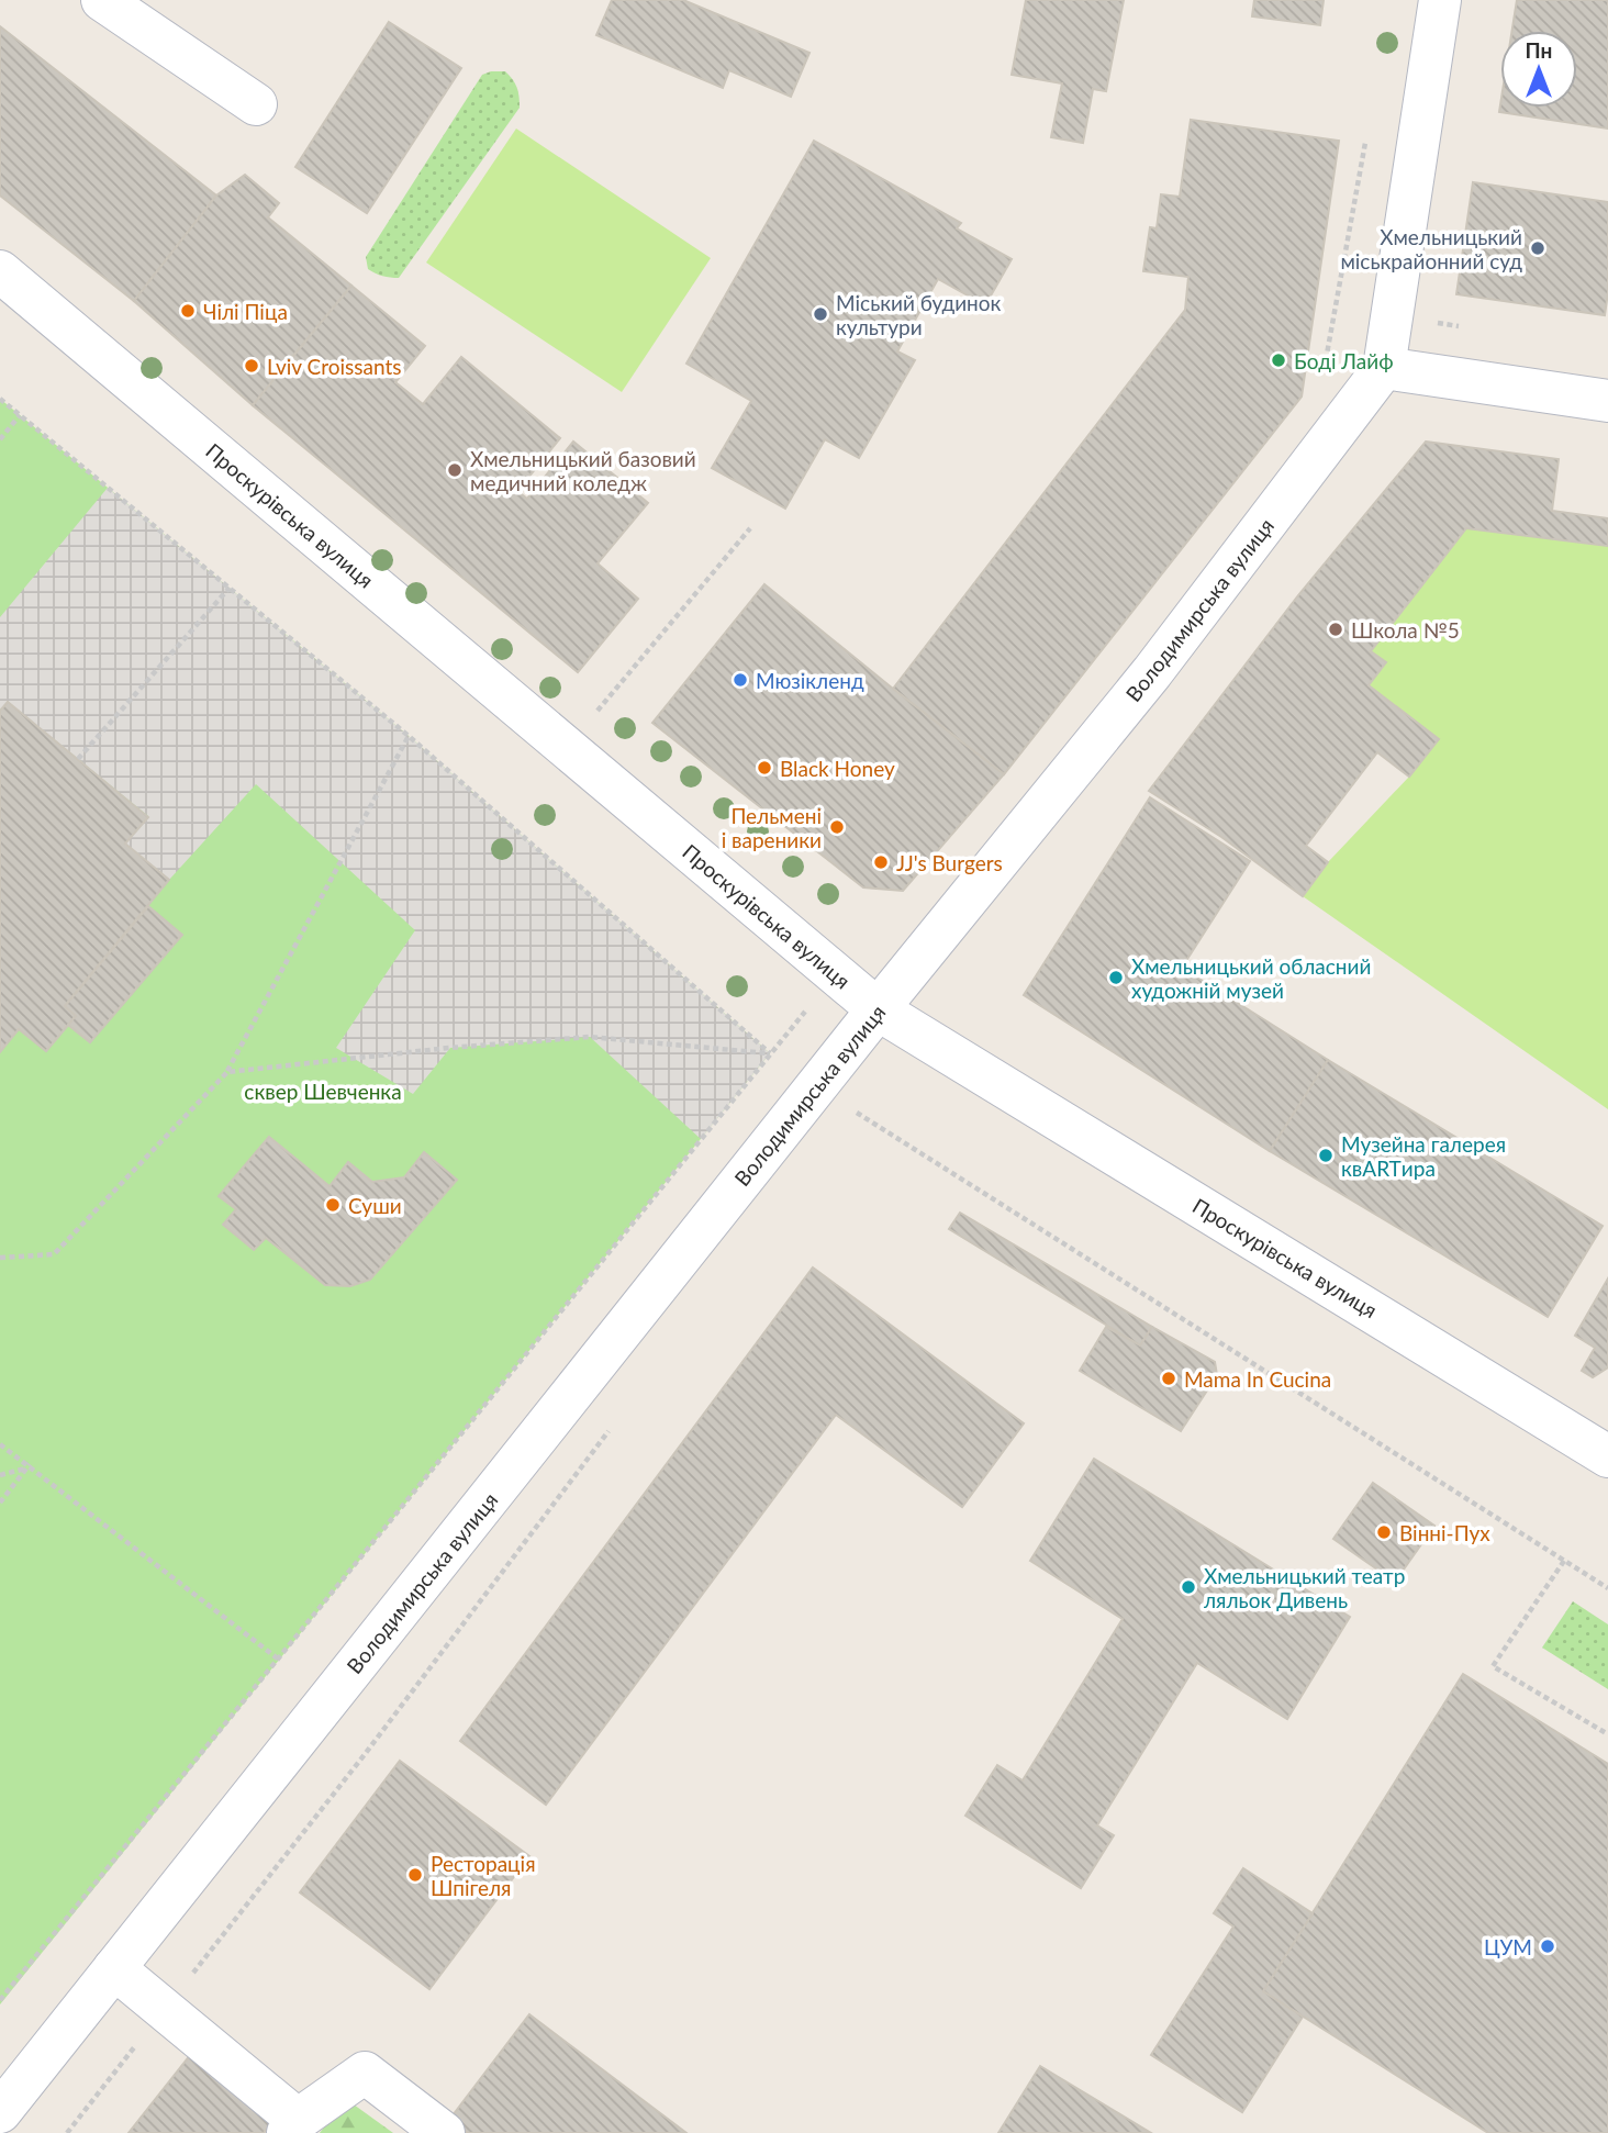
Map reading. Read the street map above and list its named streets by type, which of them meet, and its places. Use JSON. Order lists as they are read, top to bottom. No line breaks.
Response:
{"streets":{"street":["Проскурівська вулиця","Володимирська вулиця"]},"crossings":[["Проскурівська вулиця","Володимирська вулиця"]],"parks":["сквер Шевченка"],"places":["Хмельницький міськрайонний суд","Чілі Піца","Міський будинок культури","Боді Лайф","Lviv Croissants","Хмельницький базовий медичний коледж","Школа №5","Мюзікленд","Black Honey","Пельмені і вареники","JJ's Burgers","Хмельницький обласний художній музей","Музейна галерея квARTира","Суши","Mama In Cucina","Вінні-Пух","Хмельницький театр ляльок Дивень","Ресторація Шпігеля","ЦУМ"],"north":"top"}
